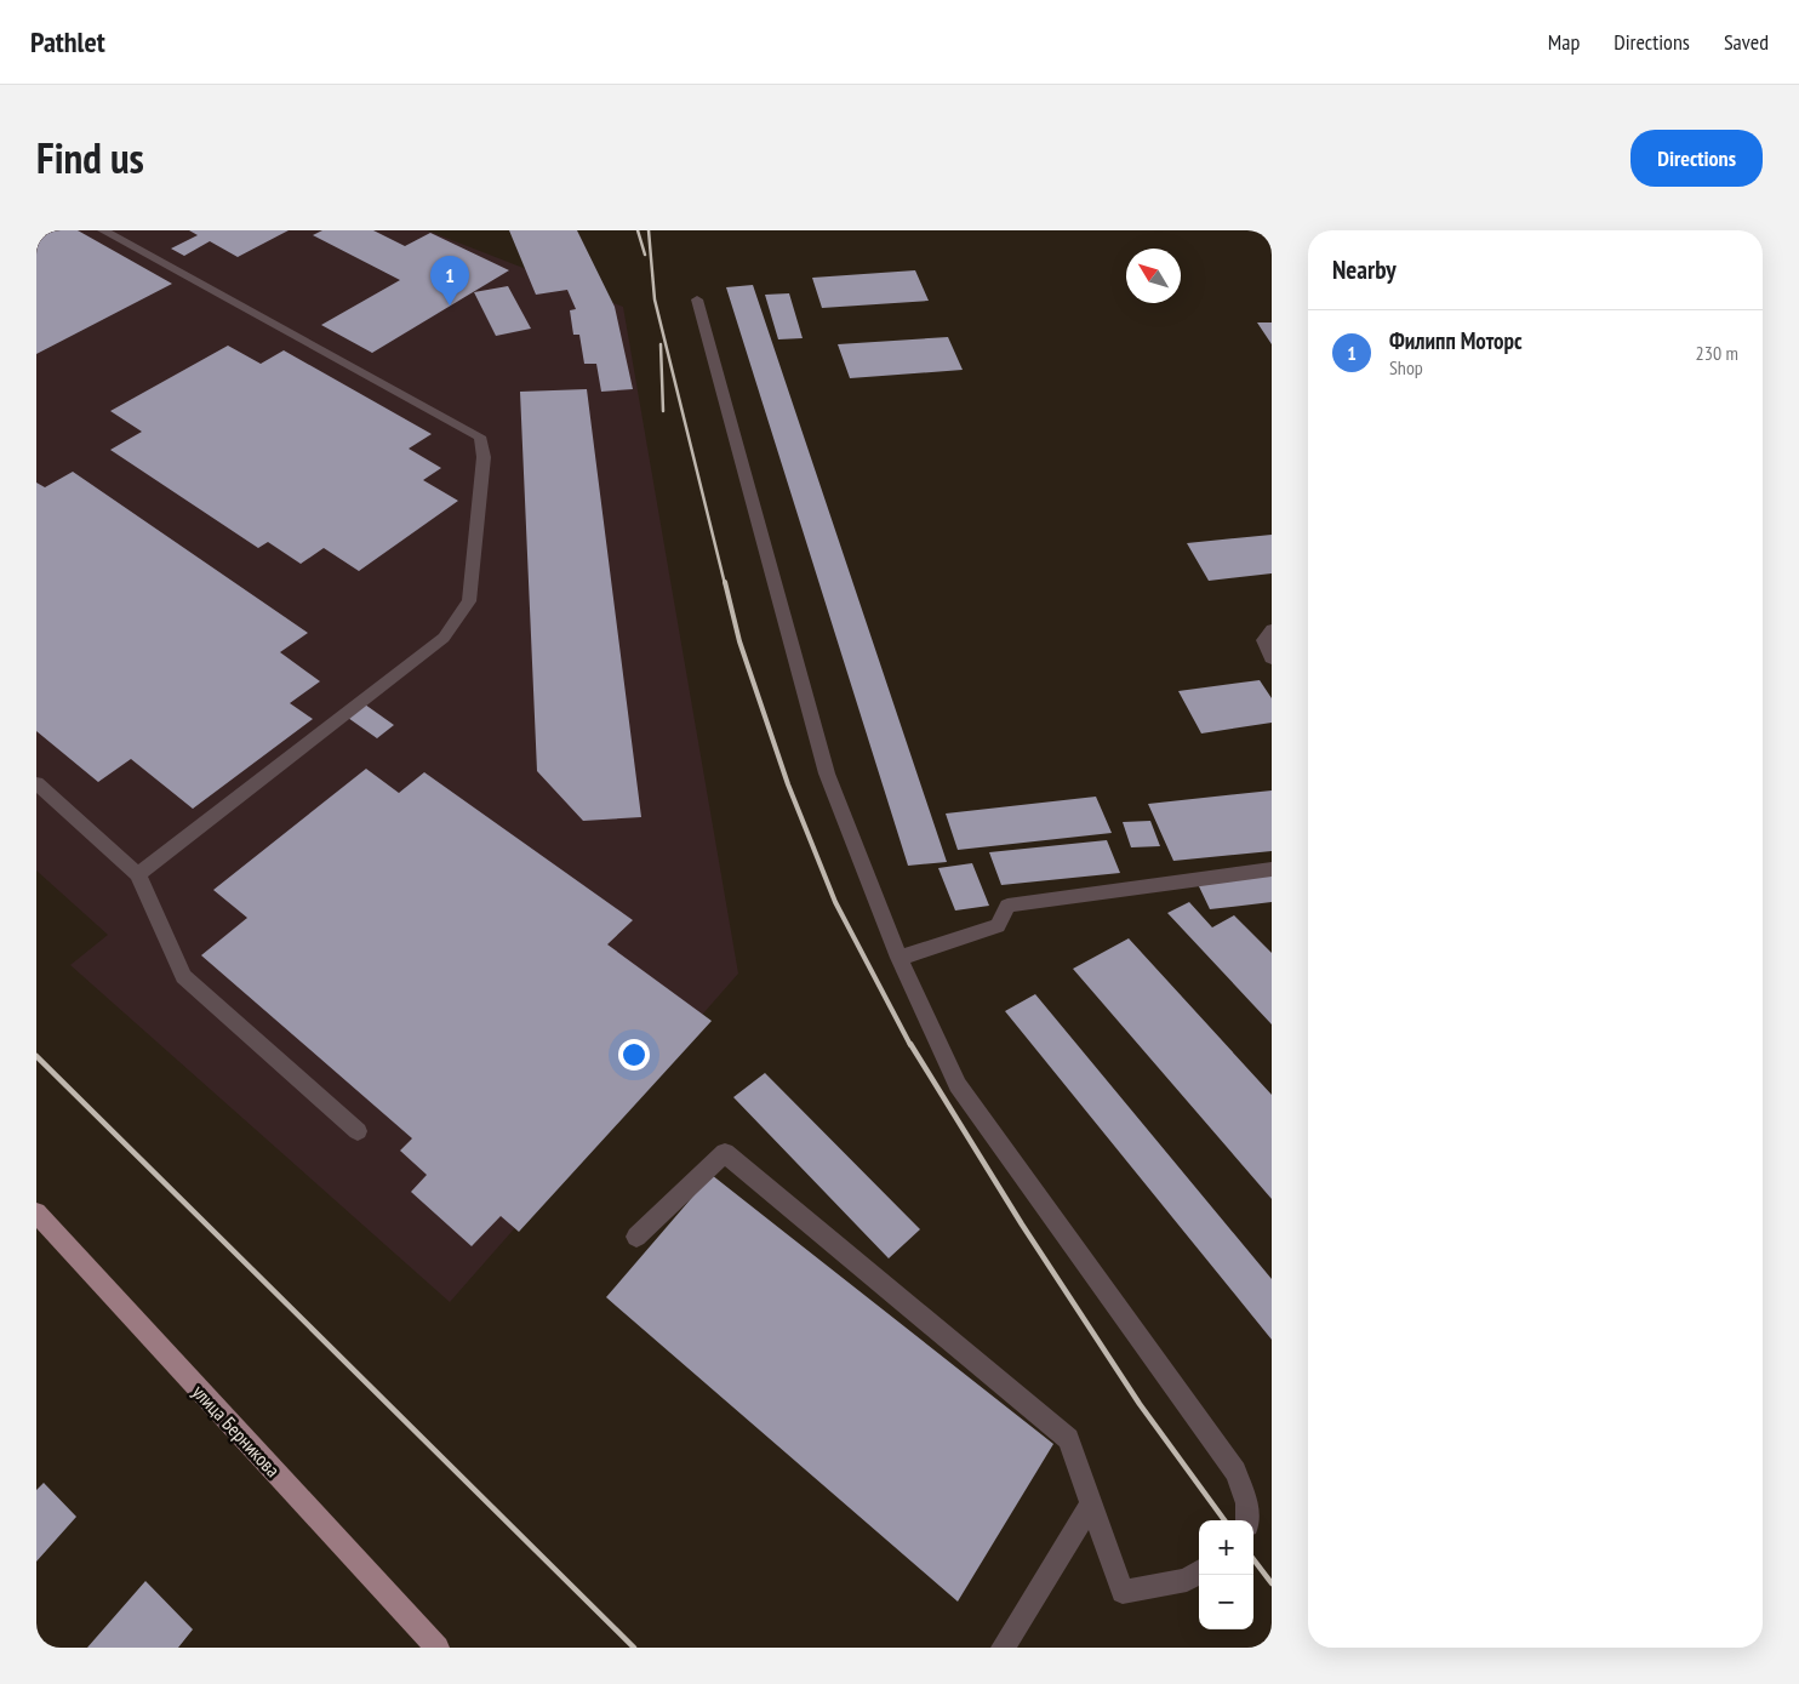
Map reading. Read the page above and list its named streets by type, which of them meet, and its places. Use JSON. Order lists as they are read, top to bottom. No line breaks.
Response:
{"streets":{"main road":["улица Берникова"]},"north":"top left","page":{"header":"Pathlet","nav":["Map","Directions","Saved"],"title":"Find us","buttons":"Directions","heading":"Nearby","pins":"1","list":[{"mark":"1","name":"Филипп Моторс","note":"Shop","value":"230 m"}],"map_buttons":["+","−"]}}
